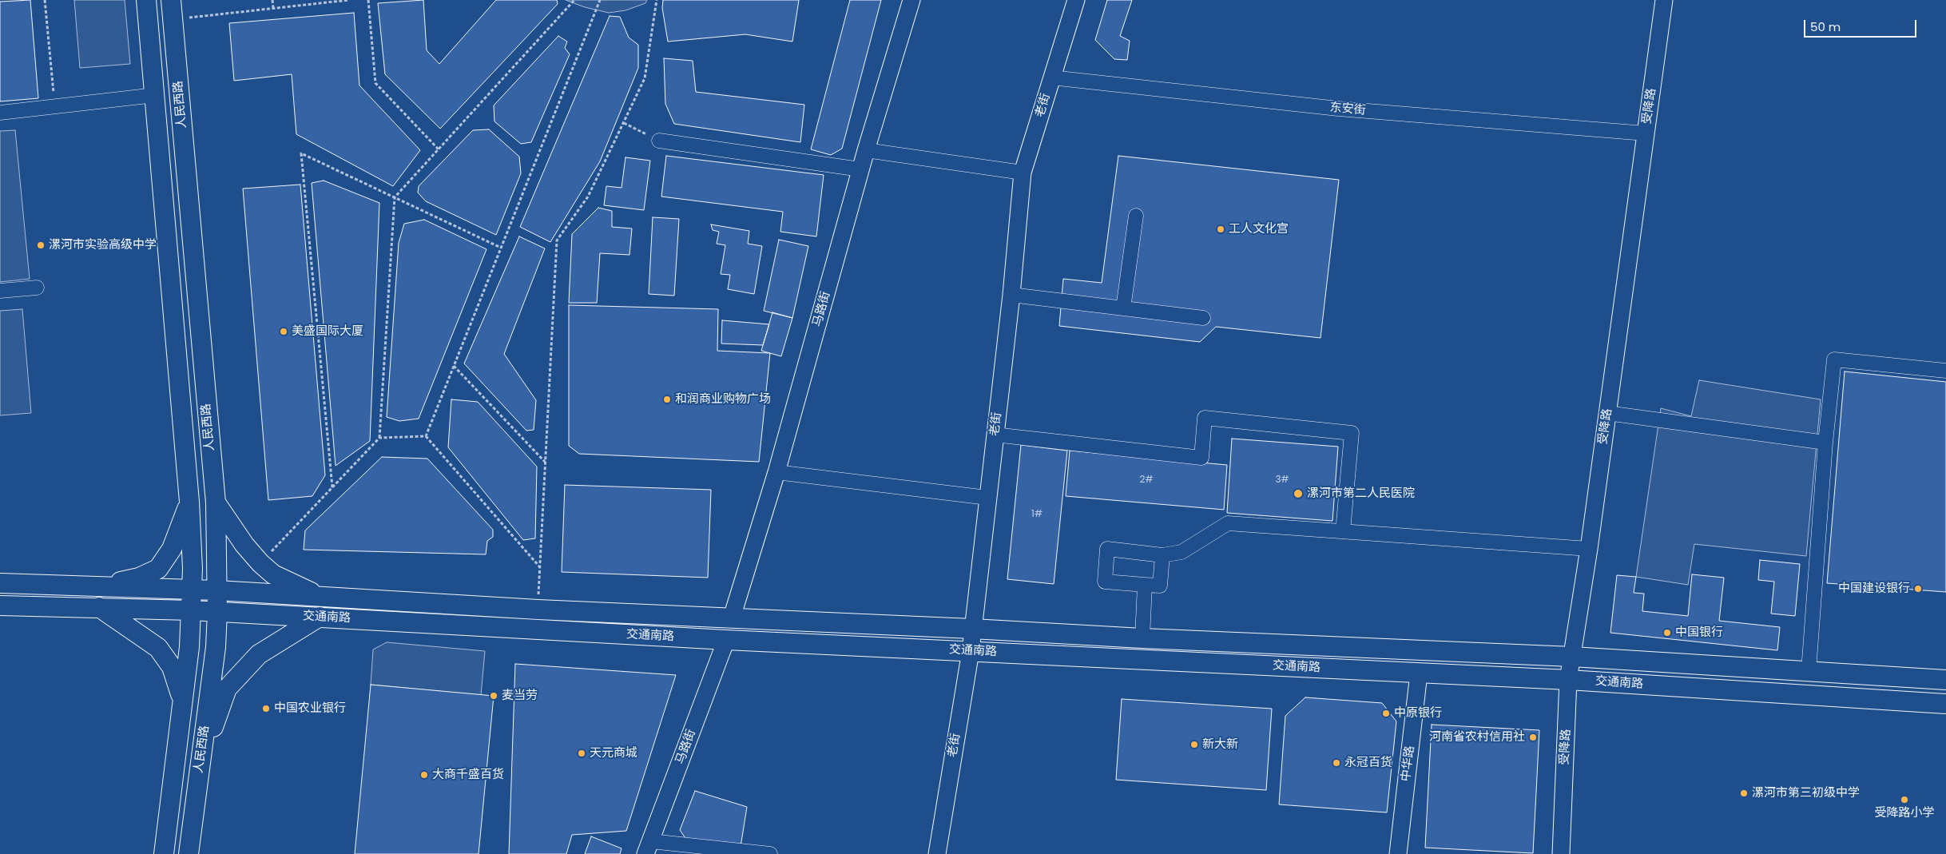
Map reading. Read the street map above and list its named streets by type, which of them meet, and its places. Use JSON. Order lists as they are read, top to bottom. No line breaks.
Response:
{"streets":{"main road":["人民西路","交通南路"],"street":["老街","受降路","东安街","马路街","中华路"]},"crossings":[["人民西路","交通南路"],["老街","东安街"],["老街","交通南路"],["受降路","东安街"],["受降路","交通南路"],["马路街","交通南路"],["交通南路","中华路"]],"places":["工人文化宫","漯河市实验高级中学","美盛国际大厦","和润商业购物广场","漯河市第二人民医院","中国建设银行","中国银行","麦当劳","中国农业银行","中原银行","河南省农村信用社","新大新","天元商城","永冠百货","大商千盛百货","漯河市第三初级中学","受降路小学"],"house_numbers":["2#","3#","1#"],"scale_bar":"50 m"}
